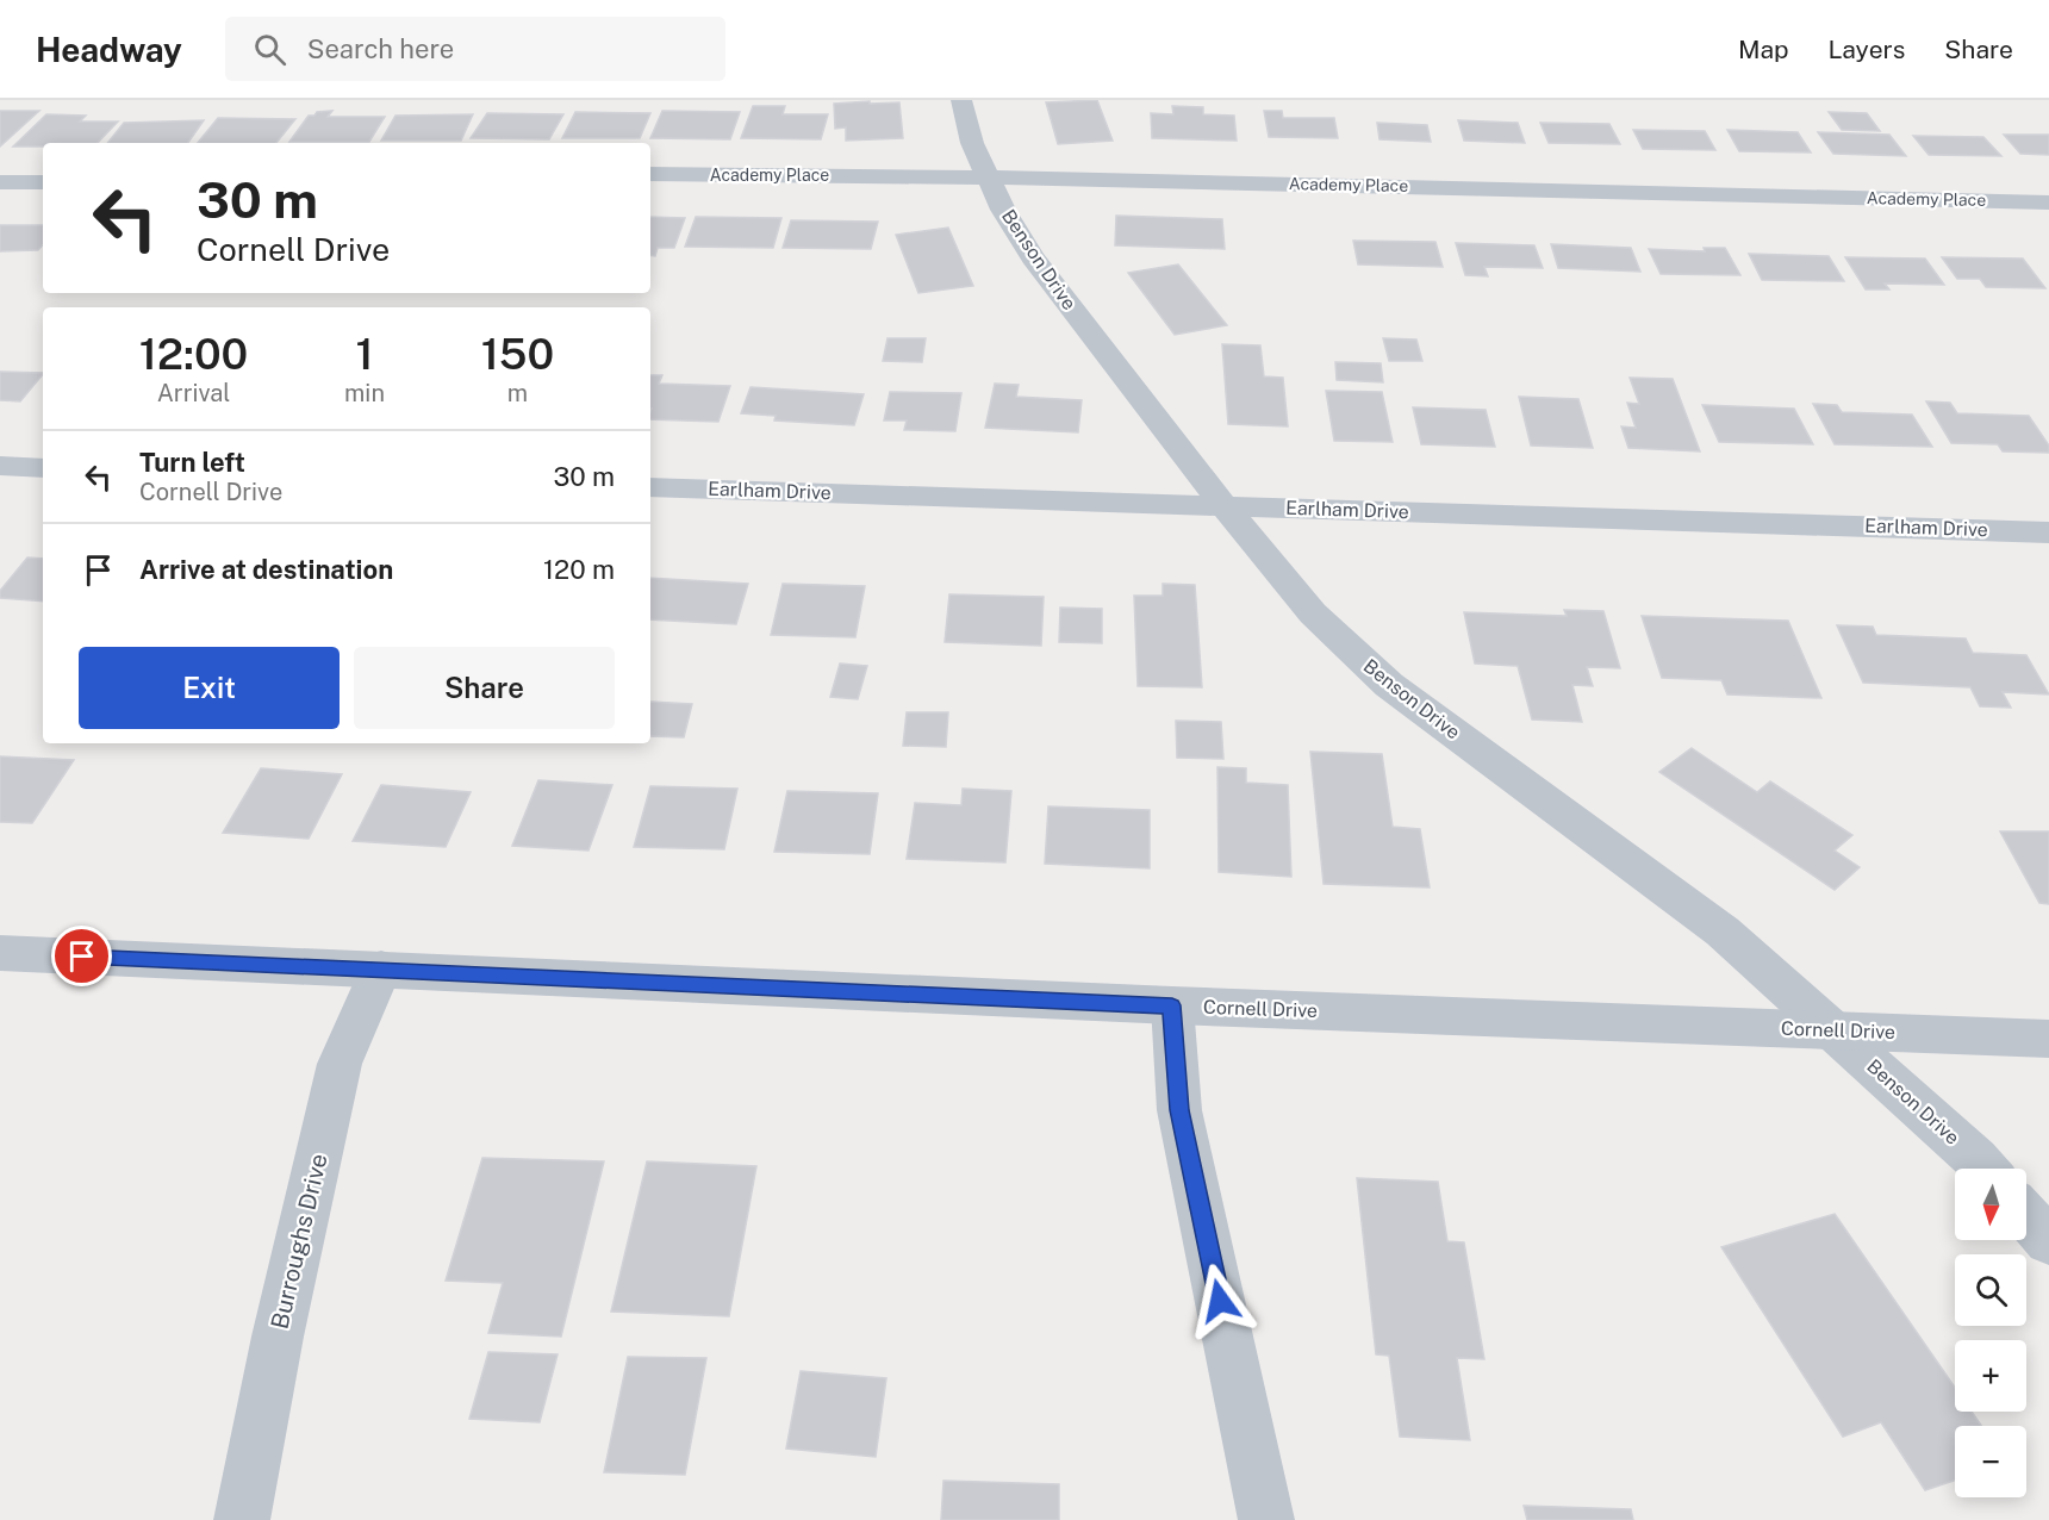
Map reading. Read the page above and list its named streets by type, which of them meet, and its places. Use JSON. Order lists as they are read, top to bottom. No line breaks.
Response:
{"streets":{"street":["Academy Place","Benson Drive","Earlham Drive","Cornell Drive","Burroughs Drive"]},"crossings":[["Academy Place","Benson Drive"],["Benson Drive","Earlham Drive"],["Benson Drive","Cornell Drive"],["Cornell Drive","Burroughs Drive"]],"north":"bottom","page":{"header":"Headway","search":"Search here","nav":["Map","Layers","Share"],"turn":["30 m","Cornell Drive"],"eta":["12:00","Arrival","1","min","150","m"],"list":[{"name":"Turn left","note":"Cornell Drive","value":"30 m"},{"name":"Arrive at destination","value":"120 m"}],"buttons":["Exit","Share"],"map_buttons":["+","−"]}}
